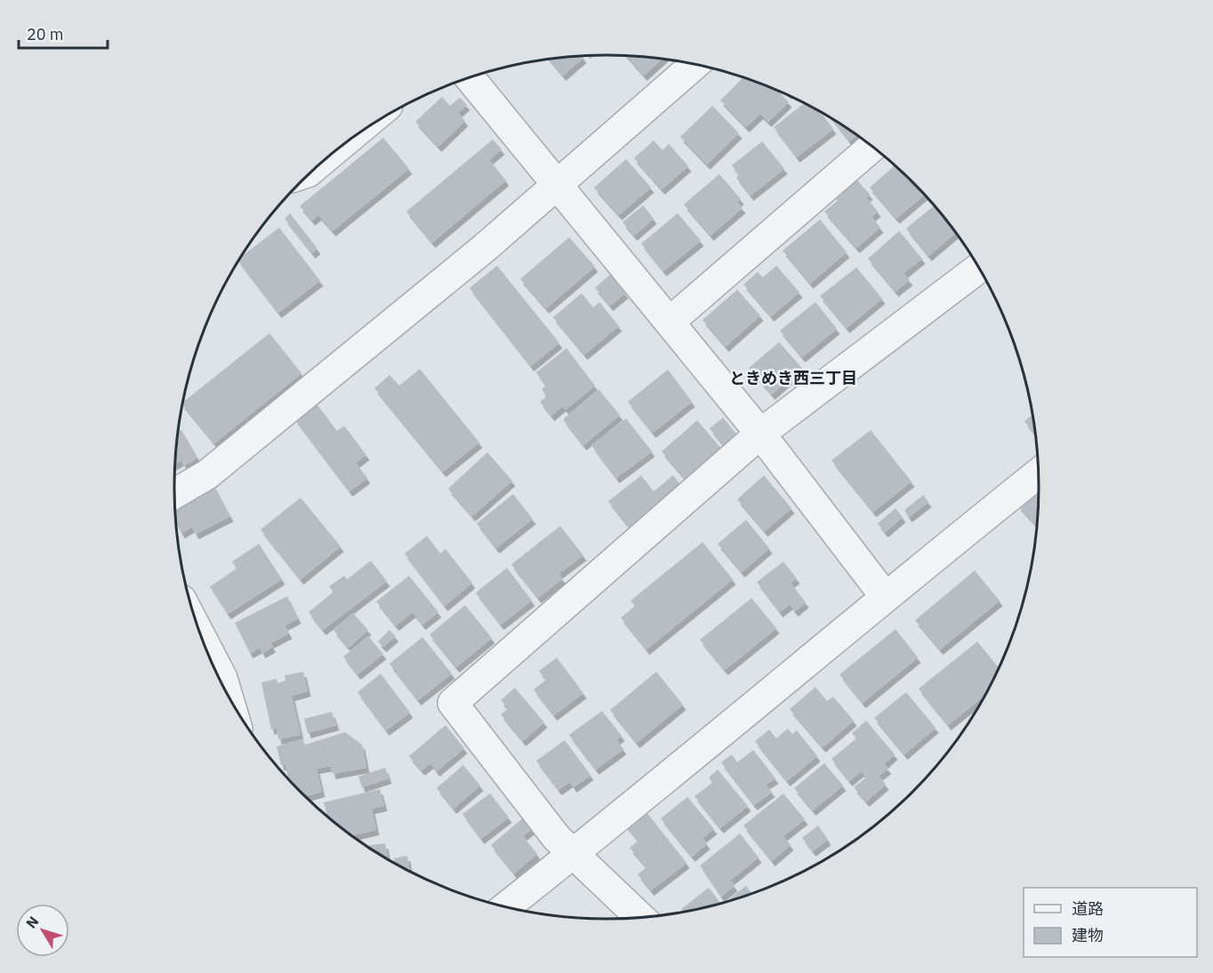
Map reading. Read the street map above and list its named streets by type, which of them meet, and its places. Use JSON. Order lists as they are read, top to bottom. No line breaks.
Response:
{"districts":["ときめき西三丁目"],"legend":["道路","建物"],"scale_bar":"20 m","north":"top left"}
